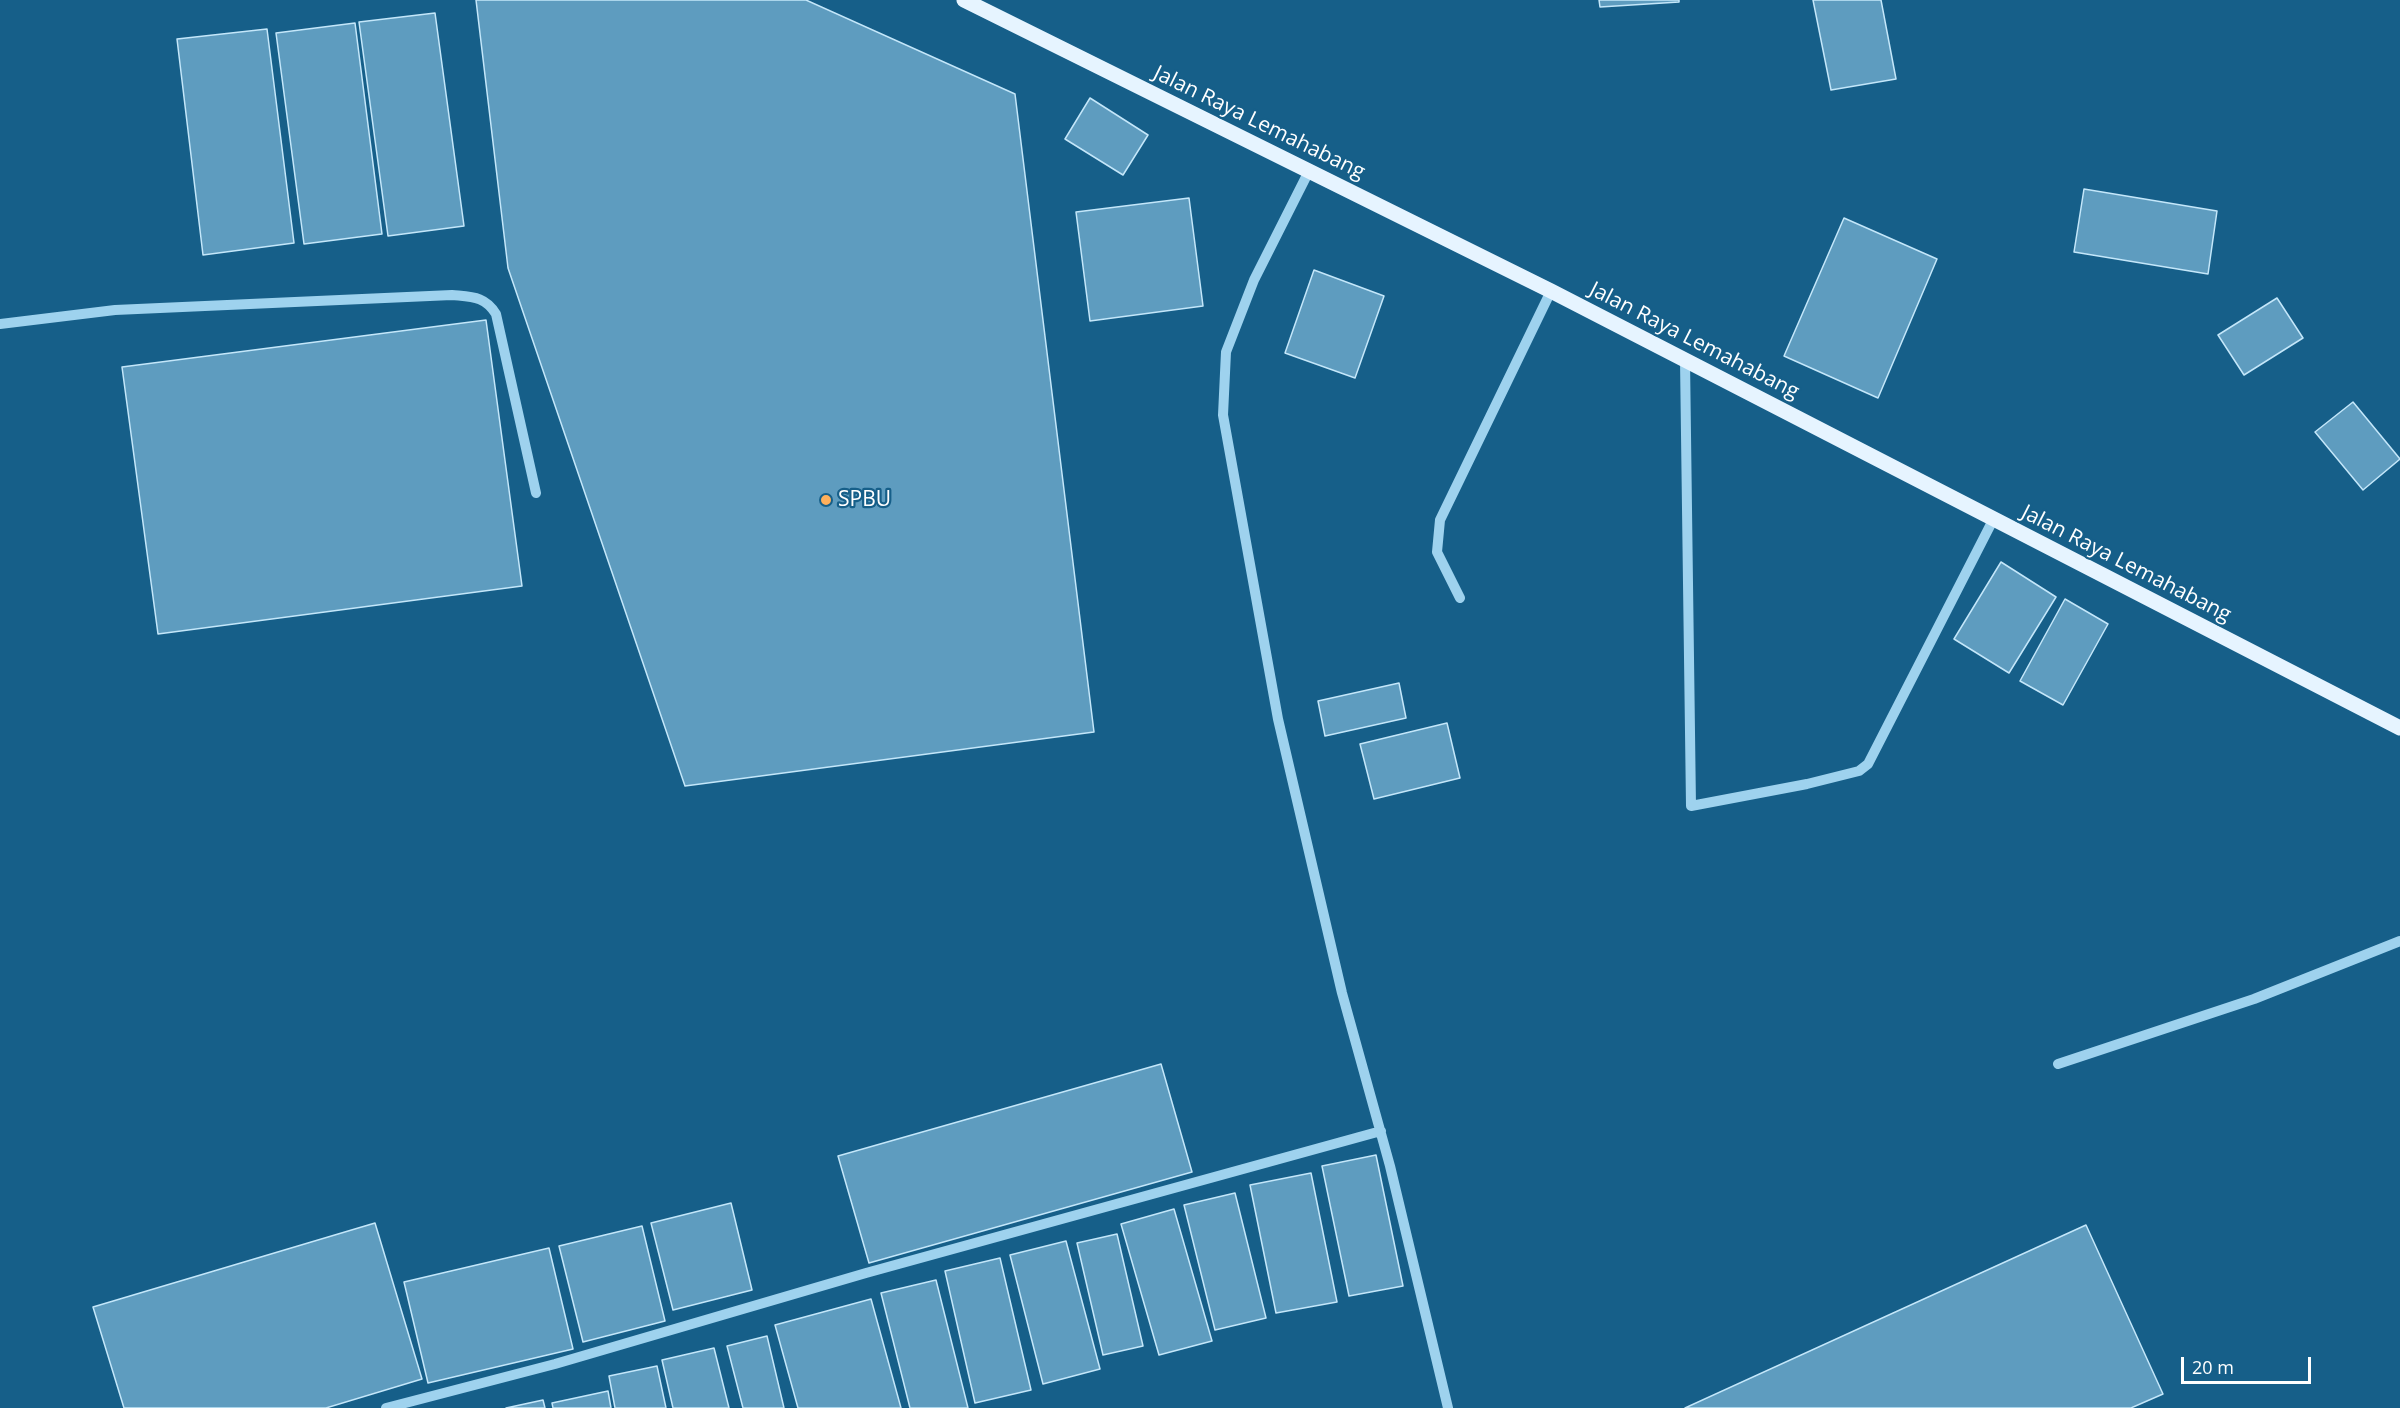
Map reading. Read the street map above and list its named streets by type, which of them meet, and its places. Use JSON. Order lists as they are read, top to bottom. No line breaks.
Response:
{"streets":{"main road":["Jalan Raya Lemahabang"]},"places":["SPBU"],"scale_bar":"20 m"}
